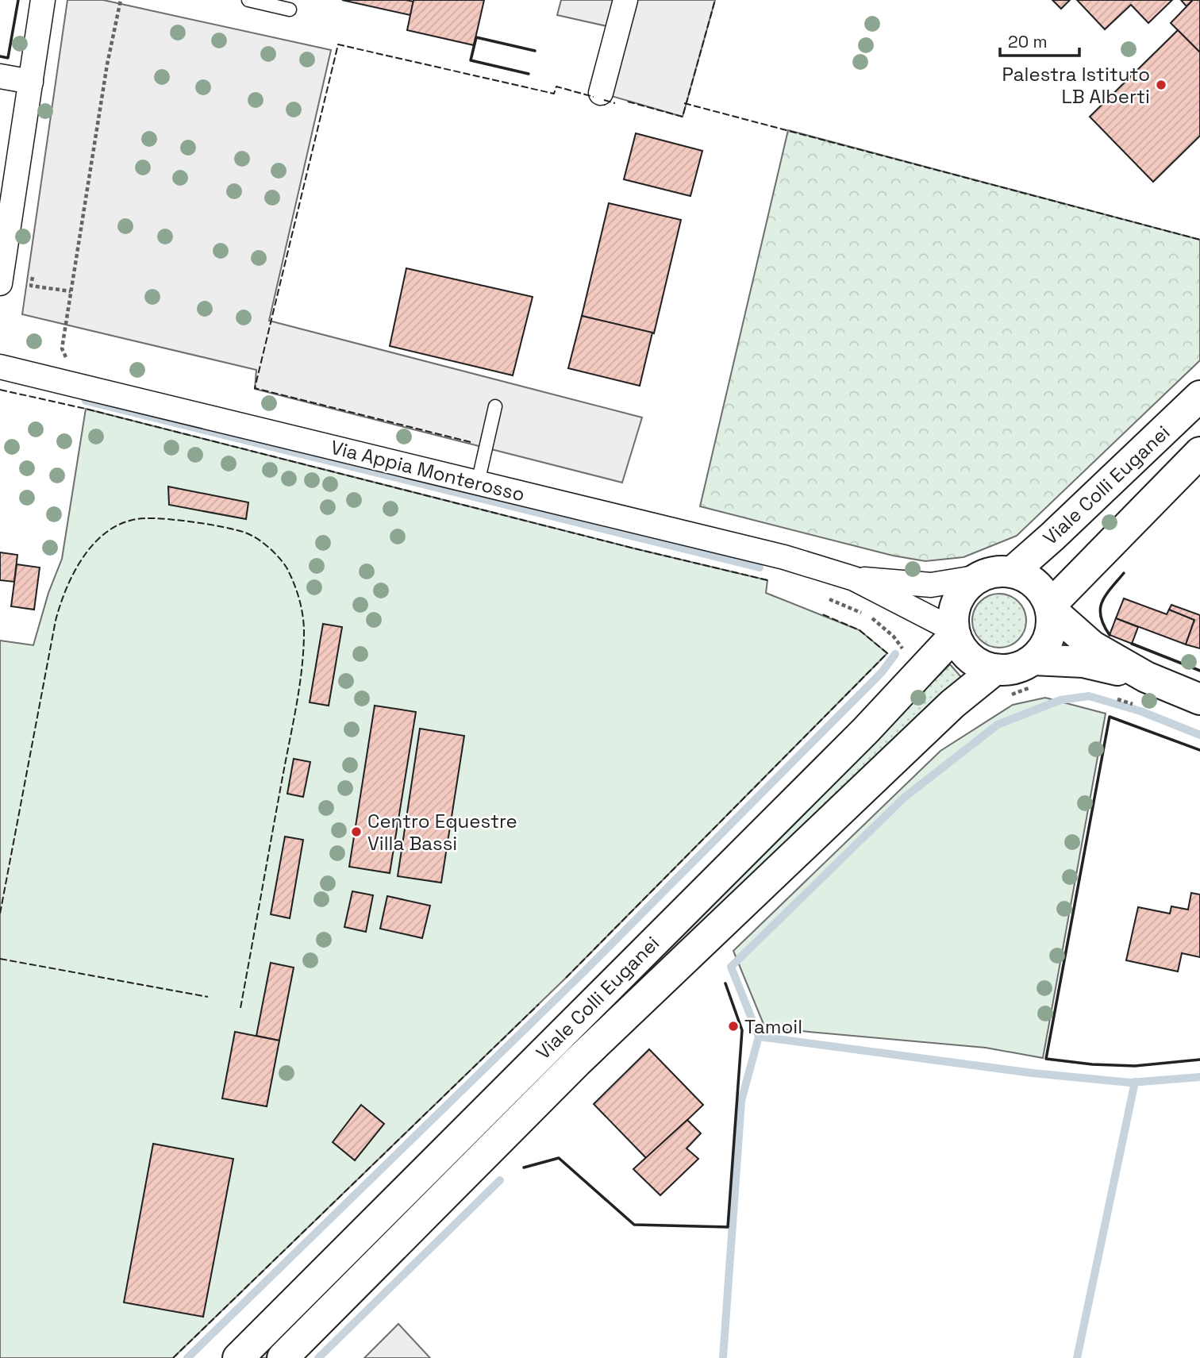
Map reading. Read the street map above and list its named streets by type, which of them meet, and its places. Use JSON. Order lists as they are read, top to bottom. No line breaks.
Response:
{"streets":{"main road":["Viale Colli Euganei"],"street":["Via Appia Monterosso"]},"crossings":[["Via Appia Monterosso","Viale Colli Euganei"]],"places":["Palestra Istituto LB Alberti","Centro Equestre Villa Bassi","Tamoil"],"scale_bar":"20 m"}
